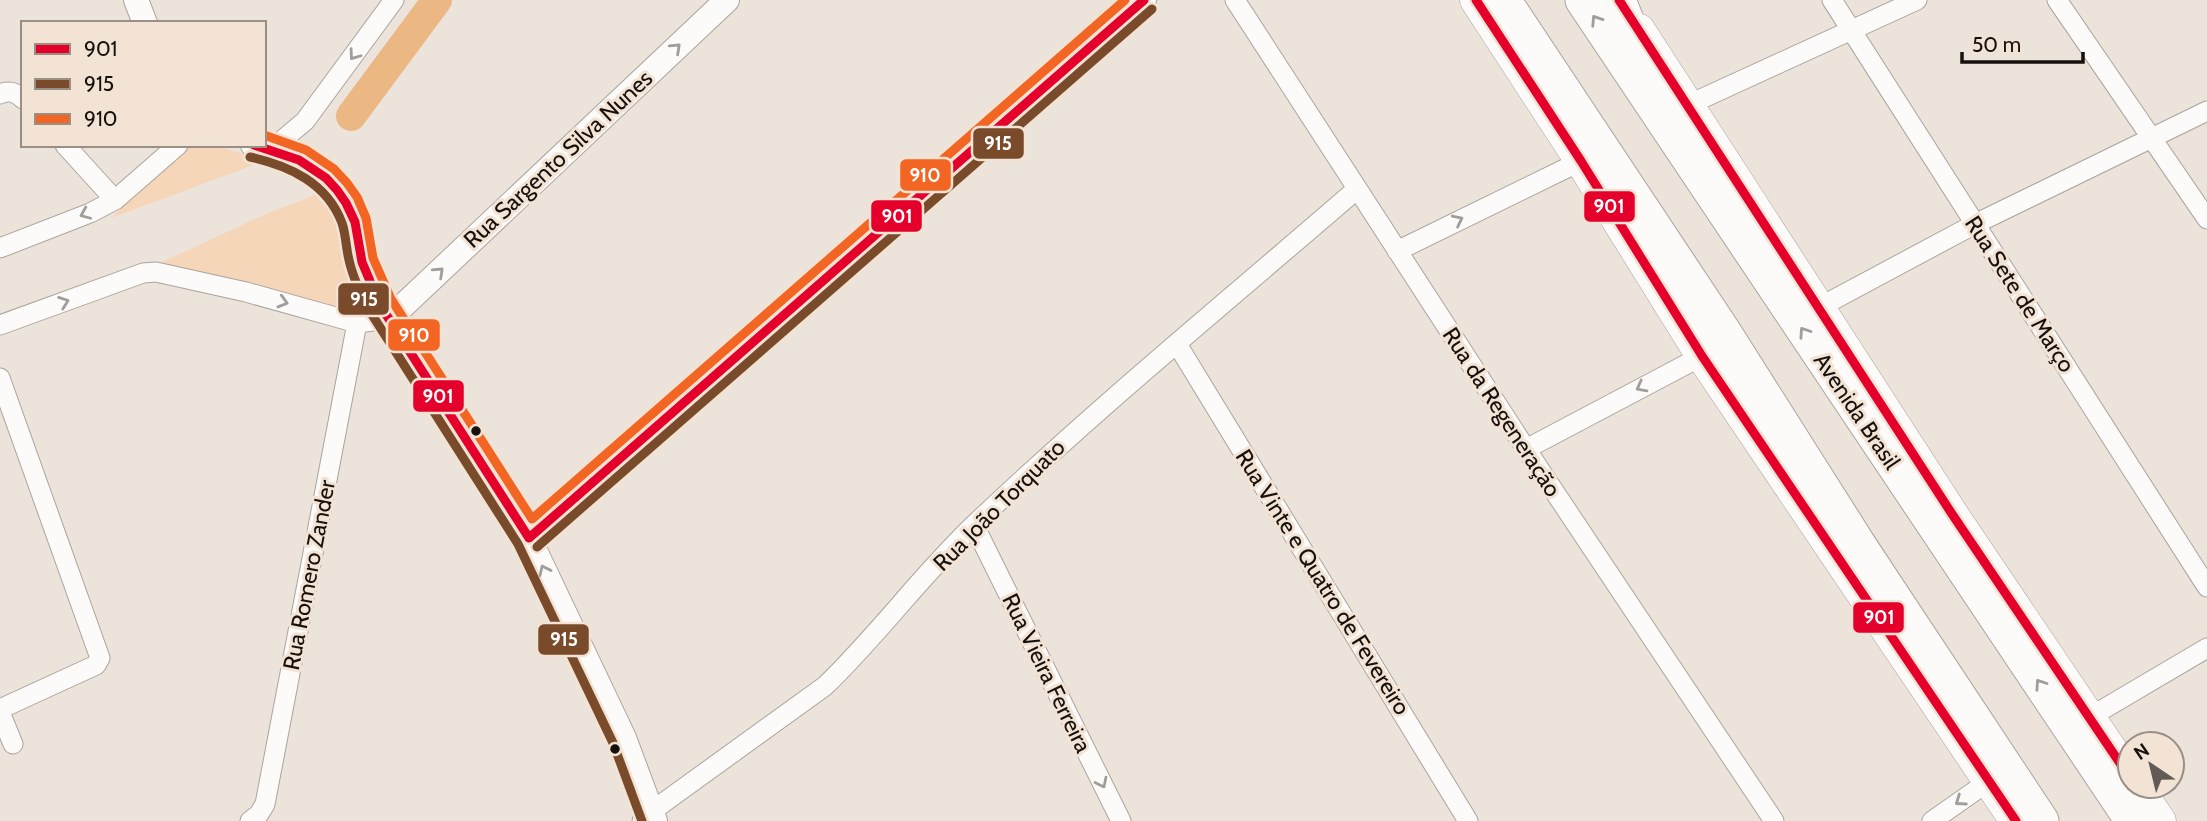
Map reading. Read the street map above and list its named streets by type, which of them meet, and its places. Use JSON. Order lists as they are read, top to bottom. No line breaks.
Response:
{"streets":{"highway":["Avenida Brasil"],"street":["Rua Sargento Silva Nunes","Rua Sete de Março","Rua da Regeneração","Rua João Torquato","Rua Romero Zander","Rua Vinte e Quatro de Fevereiro","Rua Vieira Ferreira"]},"crossings":[["Rua da Regeneração","Rua João Torquato"],["Rua João Torquato","Rua Vinte e Quatro de Fevereiro"],["Rua João Torquato","Rua Vieira Ferreira"]],"one_way":["Rua Vieira Ferreira"],"lines":["transit line 901","transit line 910","transit line 915"],"legend":["901","915","910"],"scale_bar":"50 m","north":"top left"}
